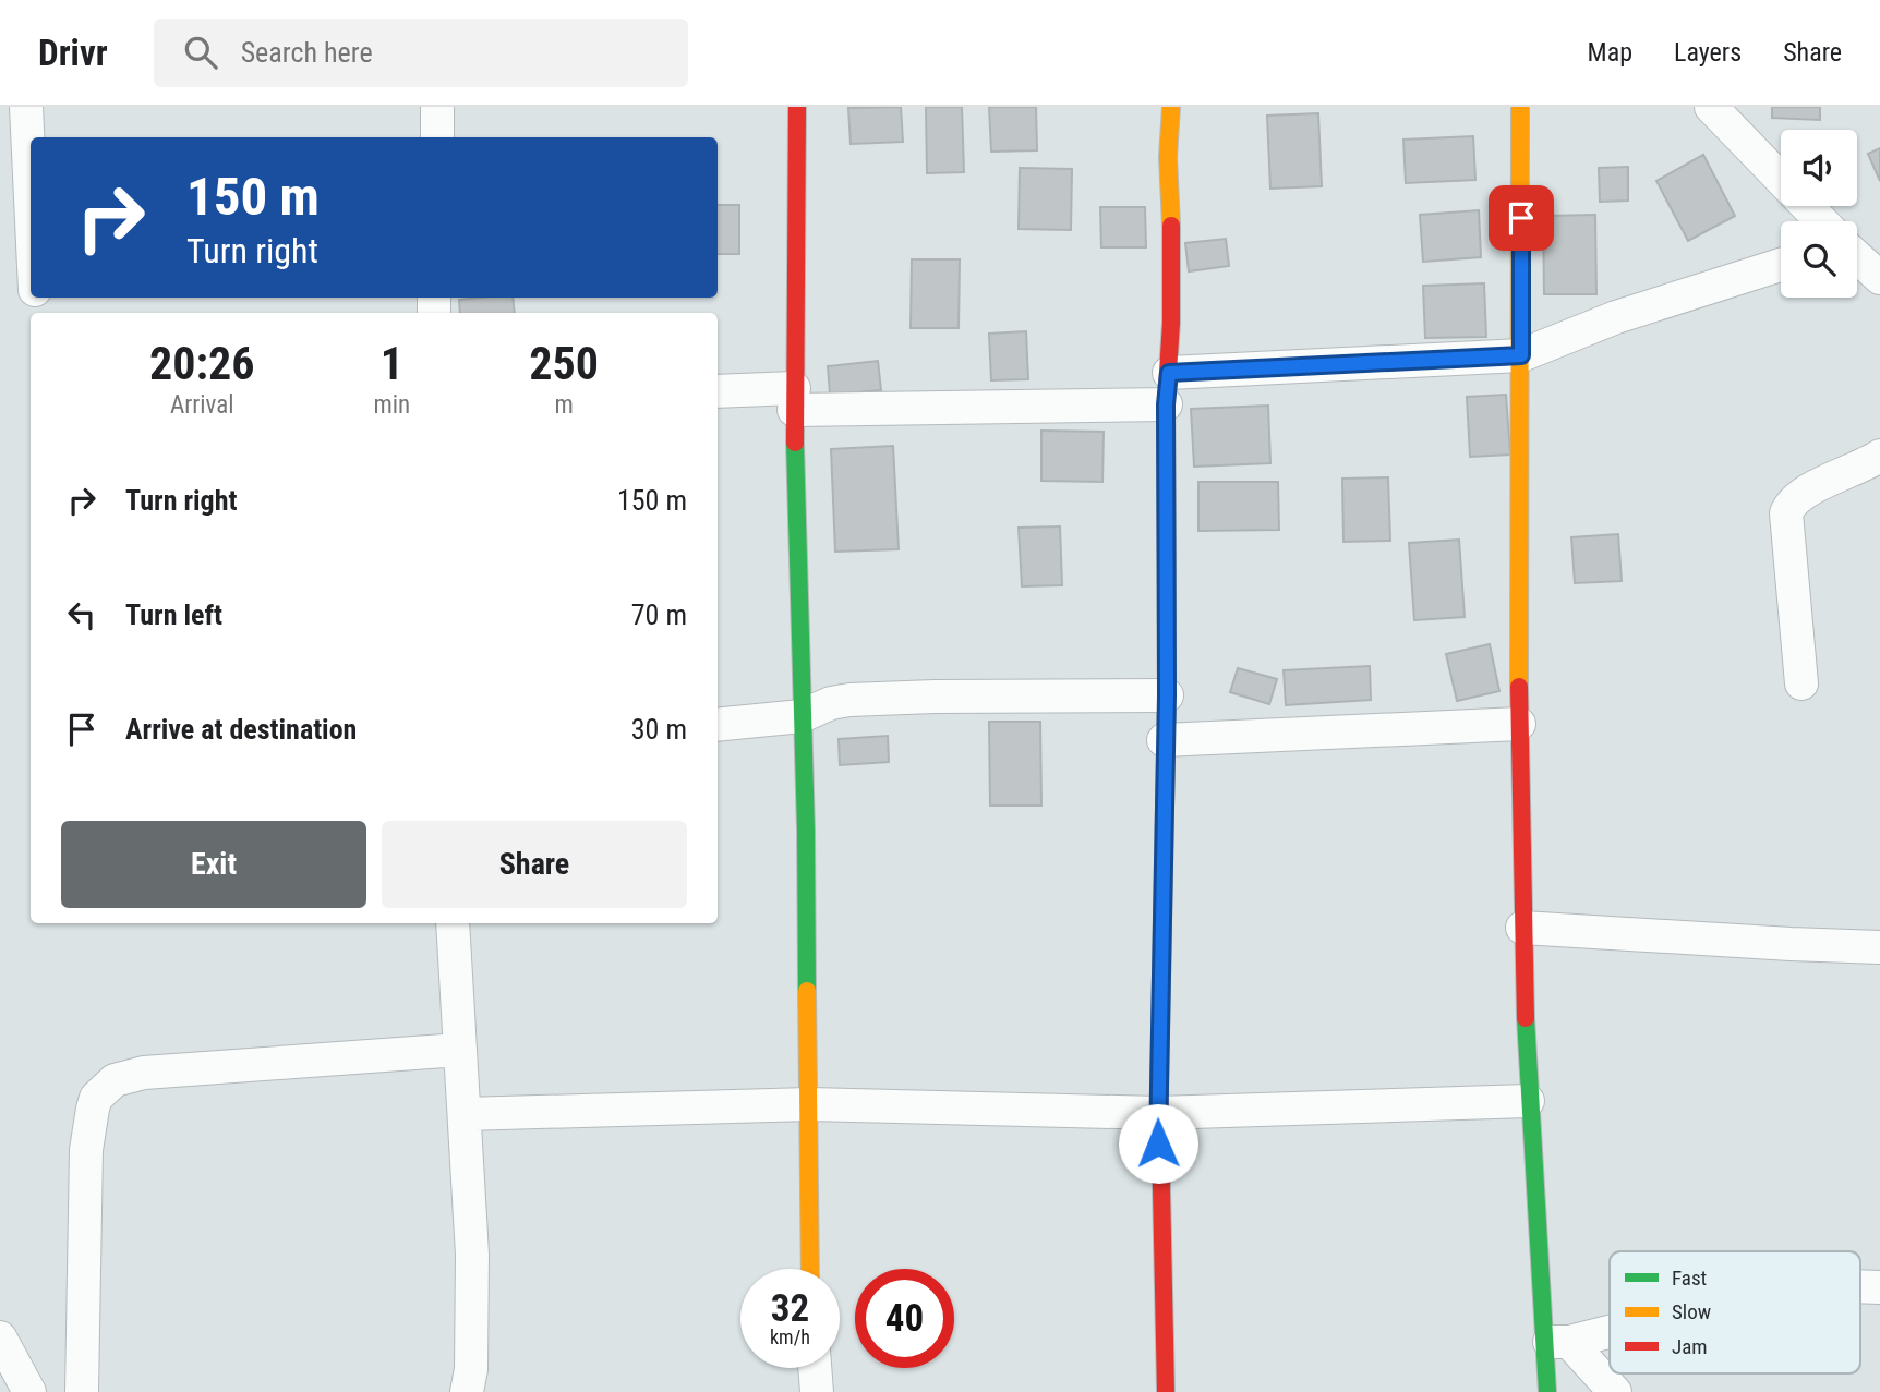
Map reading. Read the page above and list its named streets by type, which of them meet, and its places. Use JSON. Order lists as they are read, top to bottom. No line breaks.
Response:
{"legend":["Fast","Slow","Jam"],"page":{"header":"Drivr","search":"Search here","nav":["Map","Layers","Share"],"turn":["150 m","Turn right"],"eta":["20:26","Arrival","1","min","250","m"],"list":[{"name":"Turn right","value":"150 m"},{"name":"Turn left","value":"70 m"},{"name":"Arrive at destination","value":"30 m"}],"buttons":["Exit","Share"],"speed":"32 km/h","limit":"40"}}
